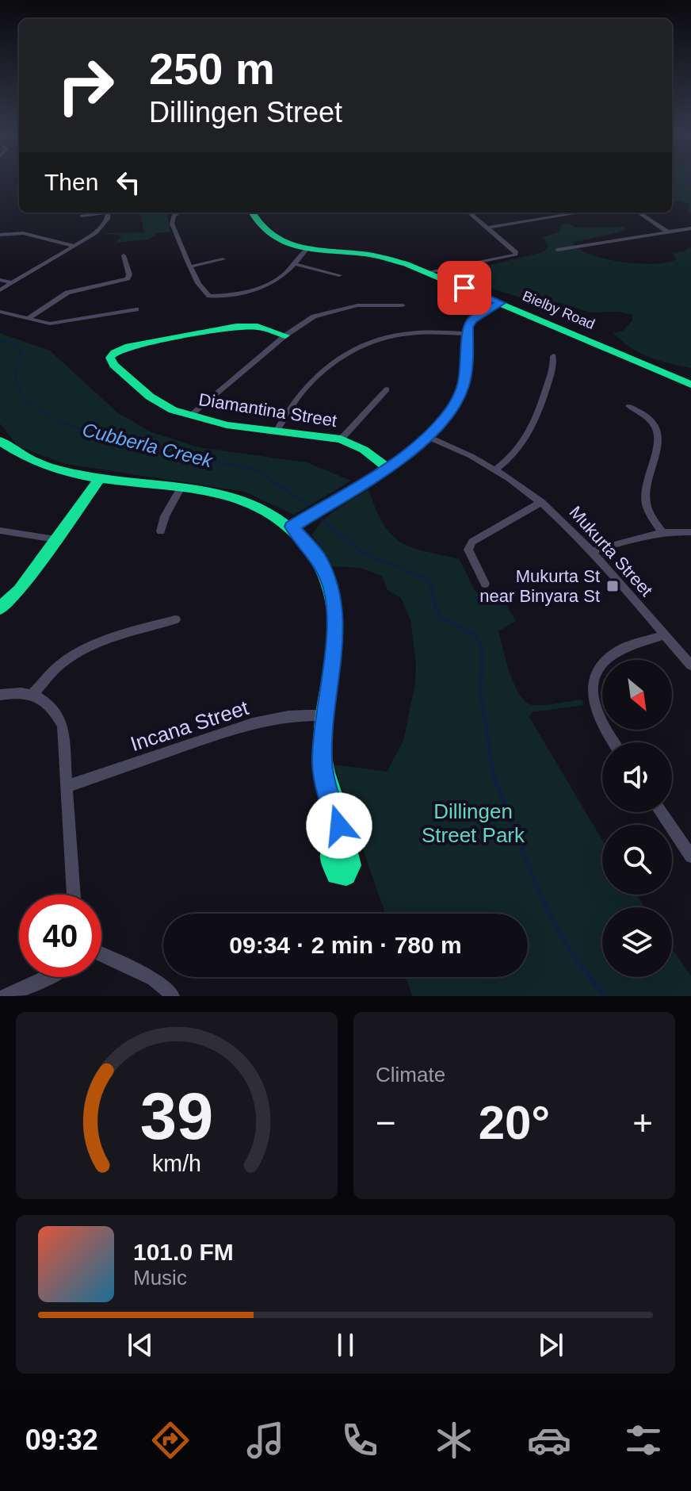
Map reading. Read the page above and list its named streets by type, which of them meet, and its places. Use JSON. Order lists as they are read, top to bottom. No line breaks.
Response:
{"streets":{"street":["Bielby Road","Diamantina Street","Mukurta Street","Incana Street"]},"water":["Cubberla Creek"],"parks":["Dillingen Street Park"],"places":{"transit":["Mukurta St near Binyara St"]},"north":"bottom right","page":{"turn":["250 m","Dillingen Street"],"then":"Then","limit":"40","trip":"09:34 · 2 min · 780 m","tile":"Climate","heat":["−","20°","+"],"song":["101.0 FM","Music"],"tabs":"09:32","gauge":["39","km/h"]}}
